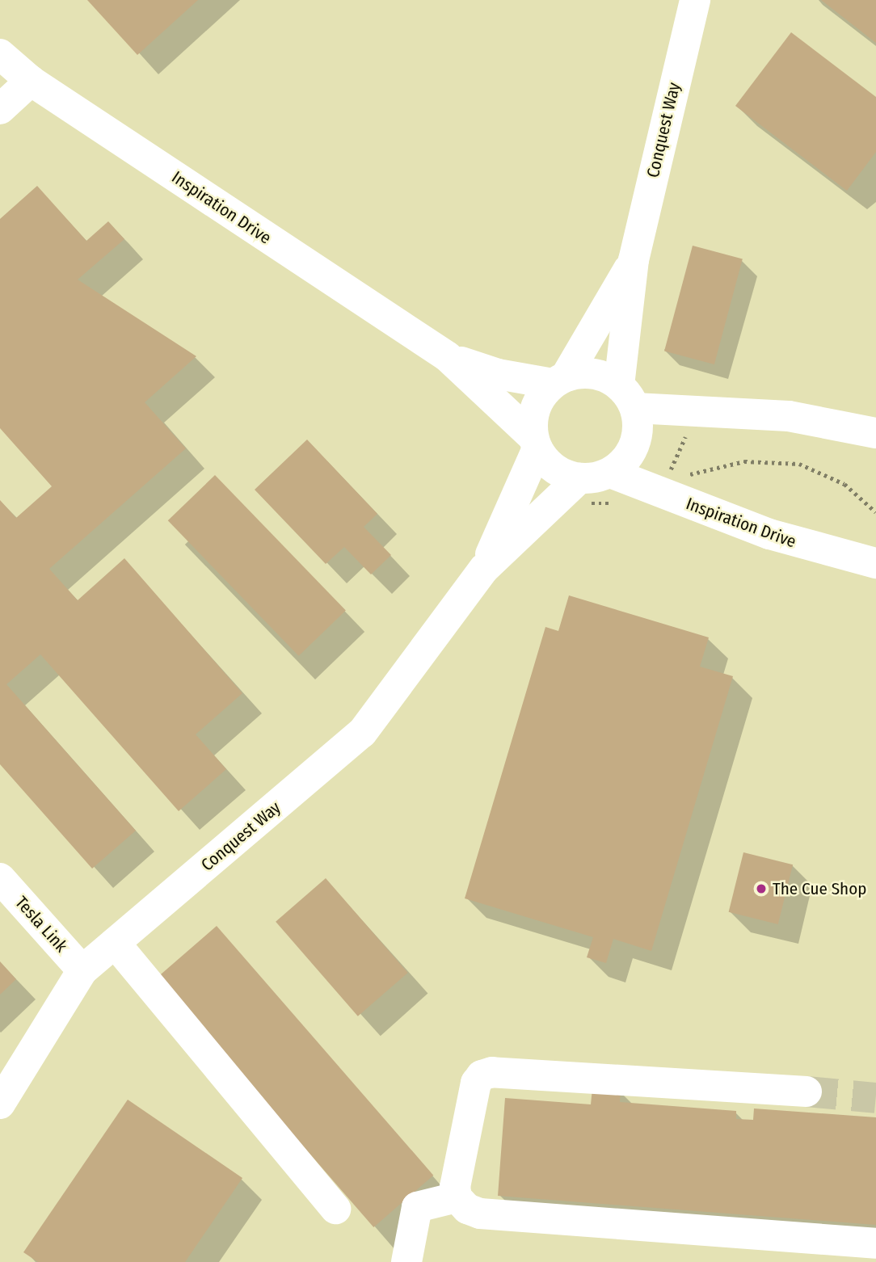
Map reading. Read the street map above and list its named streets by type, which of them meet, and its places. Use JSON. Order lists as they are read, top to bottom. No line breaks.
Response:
{"streets":{"street":["Conquest Way","Inspiration Drive","Tesla Link"]},"crossings":[["Conquest Way","Inspiration Drive"],["Conquest Way","Tesla Link"]],"places":["The Cue Shop"]}
